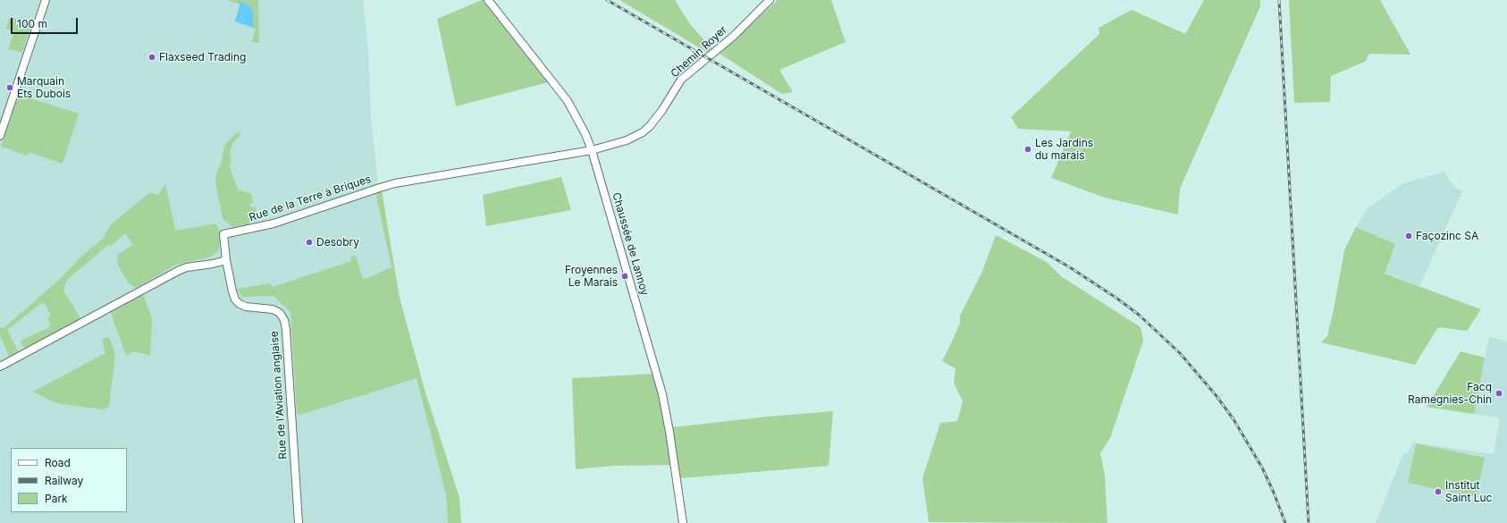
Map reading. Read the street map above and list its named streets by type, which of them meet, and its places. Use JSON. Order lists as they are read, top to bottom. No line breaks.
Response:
{"streets":{"main road":["Chemin Royer","Rue de la Terre à Briques","Chaussée de Lannoy","Rue de l'Aviation anglaise"]},"crossings":[["Chemin Royer","Rue de la Terre à Briques"],["Chemin Royer","Chaussée de Lannoy"],["Rue de la Terre à Briques","Chaussée de Lannoy"],["Rue de la Terre à Briques","Rue de l'Aviation anglaise"]],"places":["Flaxseed Trading","Marquain Ets Dubois","Les Jardins du marais","Façozinc SA","Desobry","Froyennes Le Marais","Facq Ramegnies-Chin","Institut Saint Luc"],"legend":["Road","Railway","Park"],"scale_bar":"100 m"}
